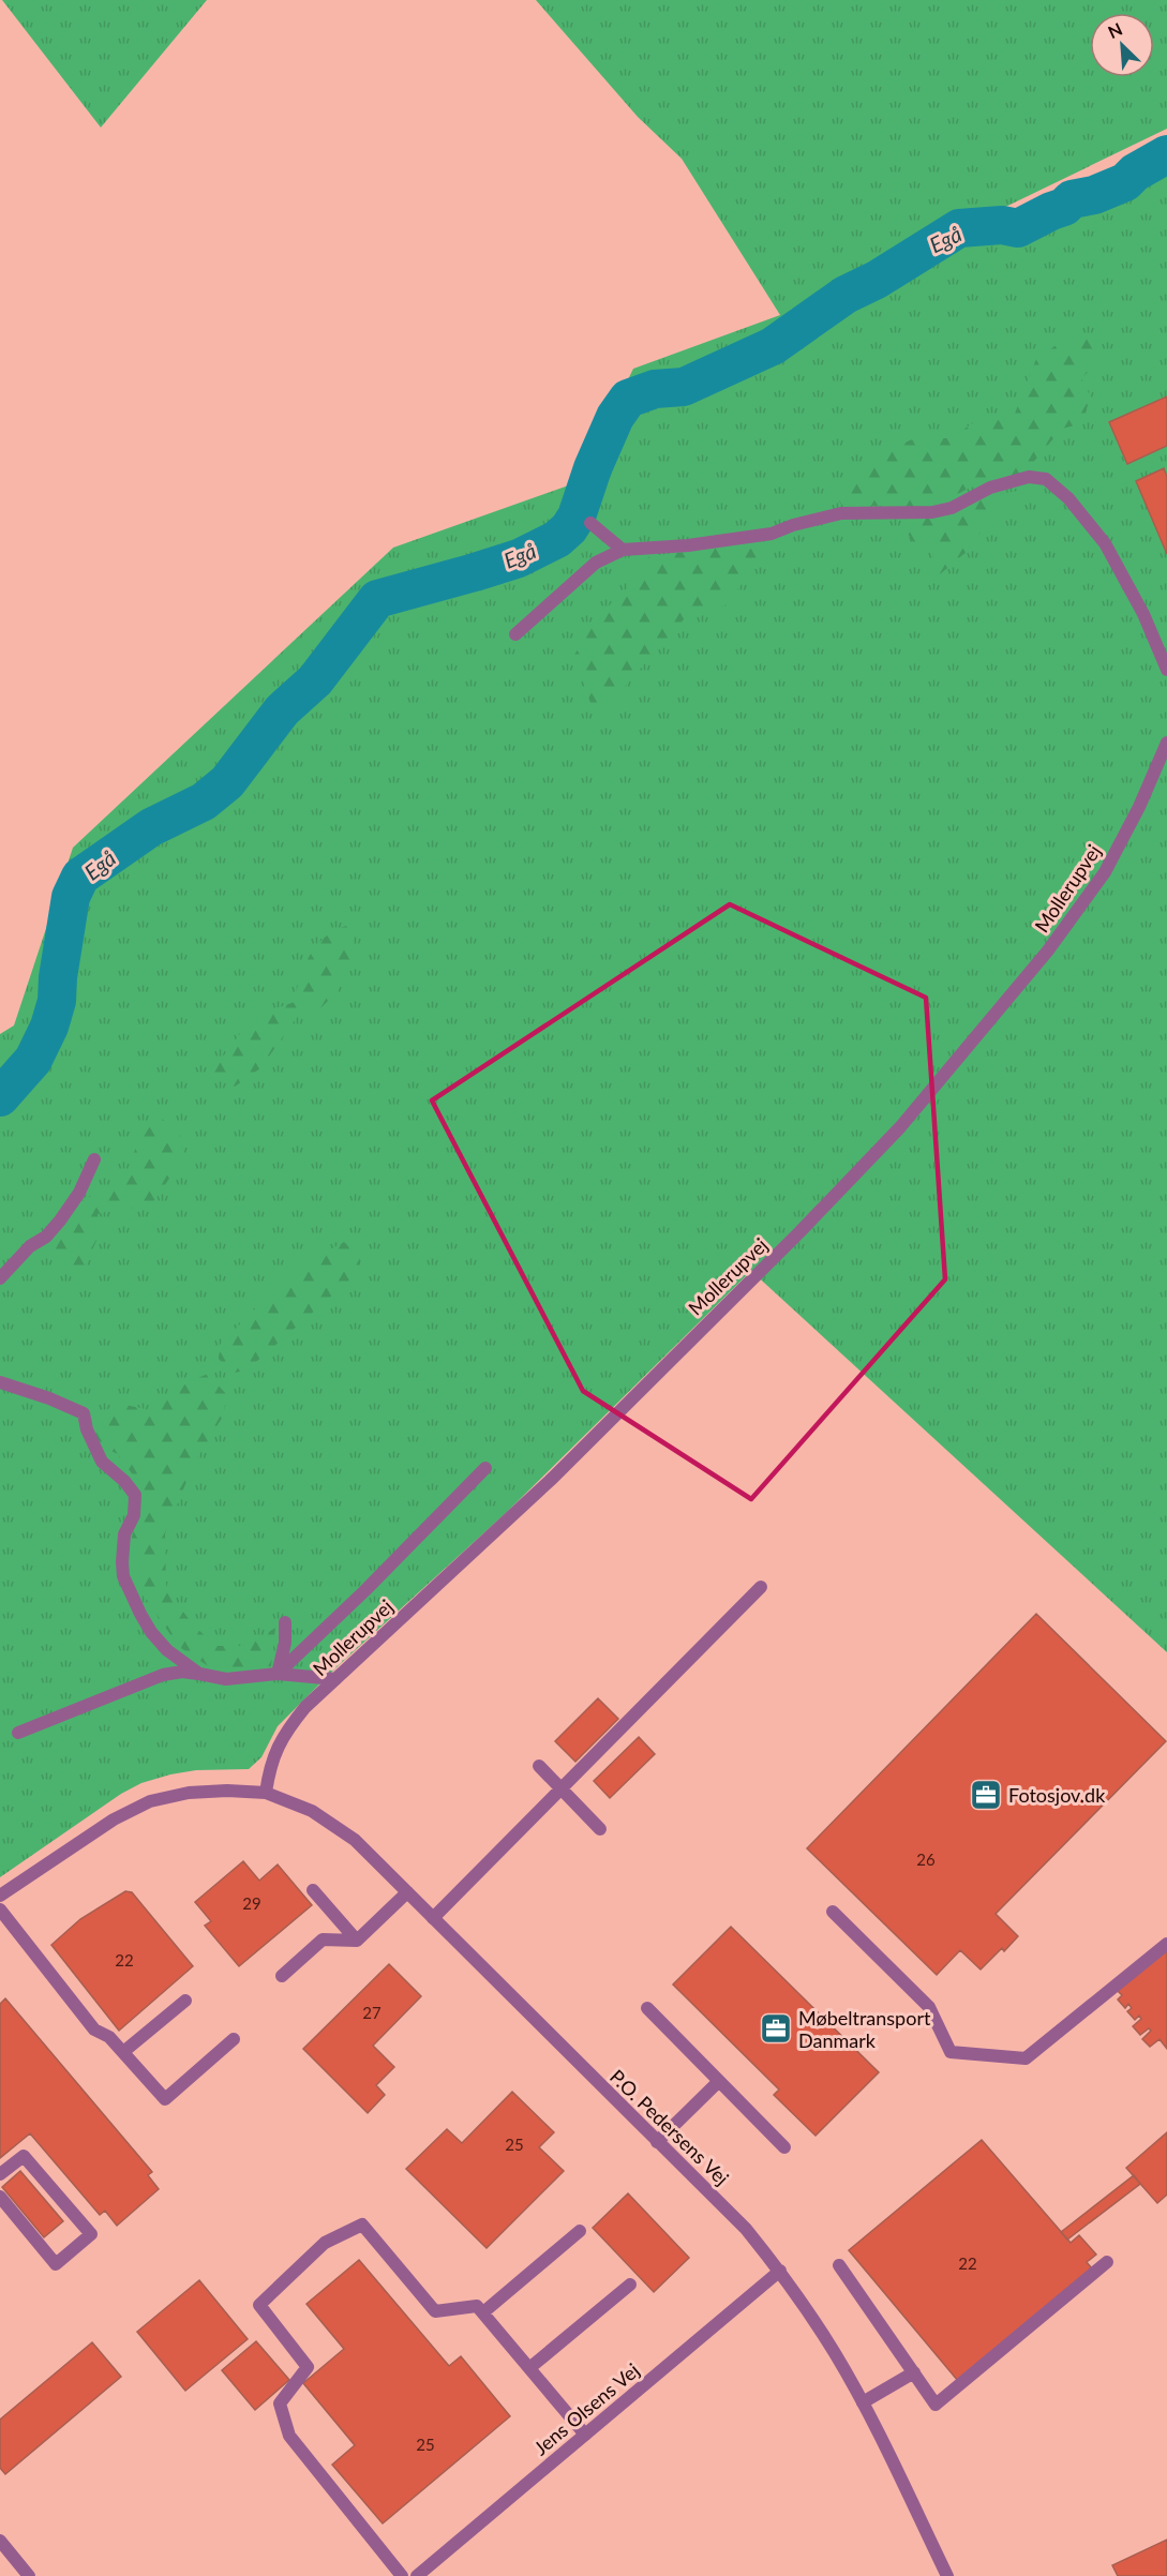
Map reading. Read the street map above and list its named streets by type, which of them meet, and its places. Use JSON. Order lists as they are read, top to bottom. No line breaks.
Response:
{"streets":{"street":["Mollerupvej","P.O. Pedersens Vej","Jens Olsens Vej"]},"crossings":[["Mollerupvej","P.O. Pedersens Vej"],["P.O. Pedersens Vej","Jens Olsens Vej"]],"water":["Egå"],"places":{"office":["Fotosjov.dk","Møbeltransport Danmark"]},"house_numbers":["26","29","22","27","25","22","25"],"north":"top left"}
